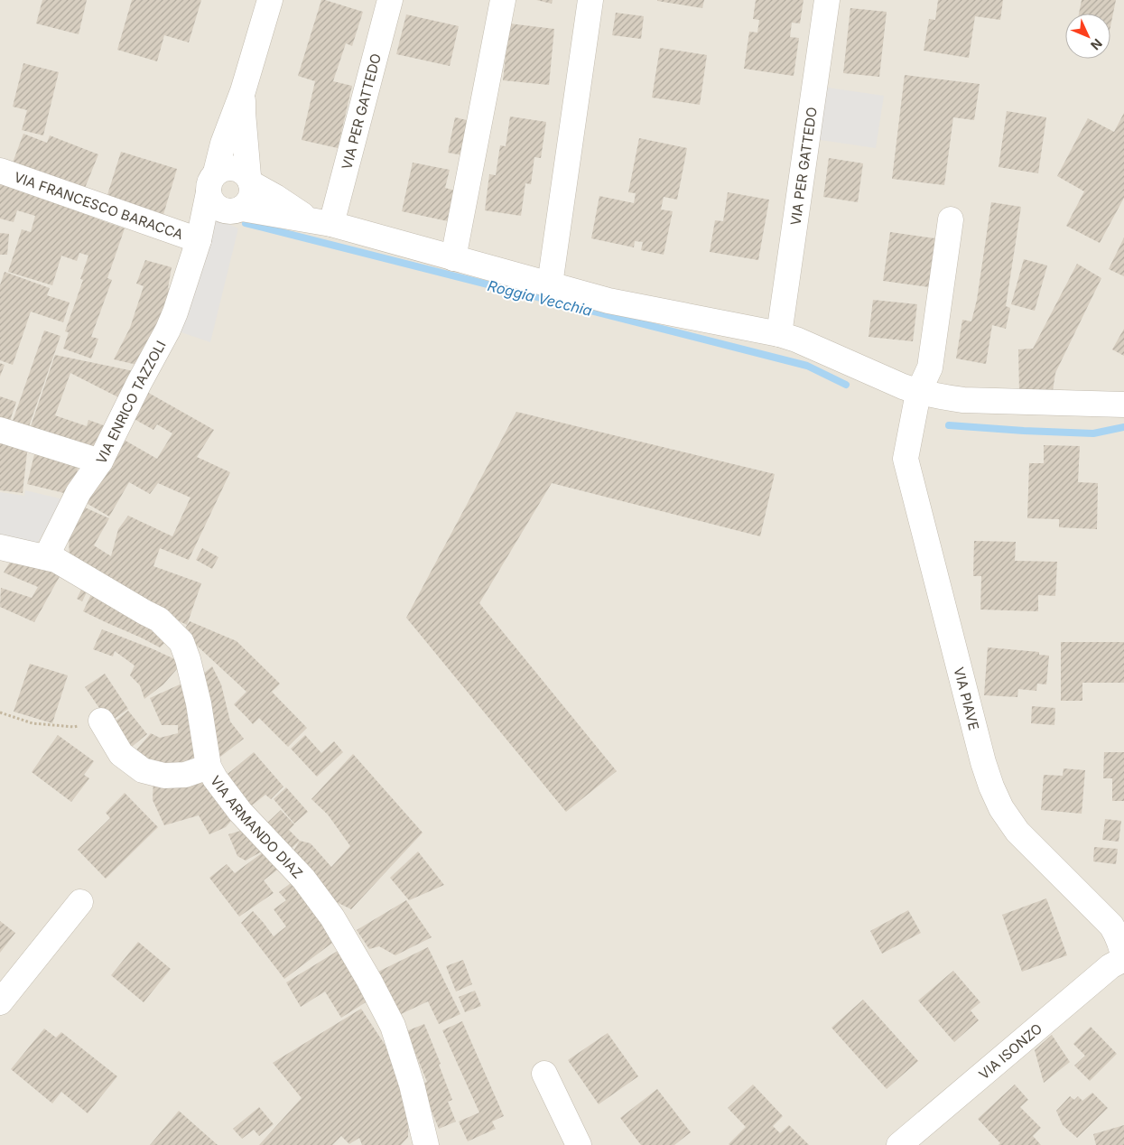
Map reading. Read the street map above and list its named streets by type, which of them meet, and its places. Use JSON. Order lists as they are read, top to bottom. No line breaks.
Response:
{"streets":{"street":["VIA PER GATTEDO","VIA FRANCESCO BARACCA","VIA ENRICO TAZZOLI","VIA PIAVE","VIA ARMANDO DIAZ","VIA ISONZO"]},"crossings":[["VIA FRANCESCO BARACCA","VIA ENRICO TAZZOLI"],["VIA ENRICO TAZZOLI","VIA ARMANDO DIAZ"],["VIA PIAVE","VIA ISONZO"]],"water":["Roggia Vecchia"],"north":"bottom right"}
